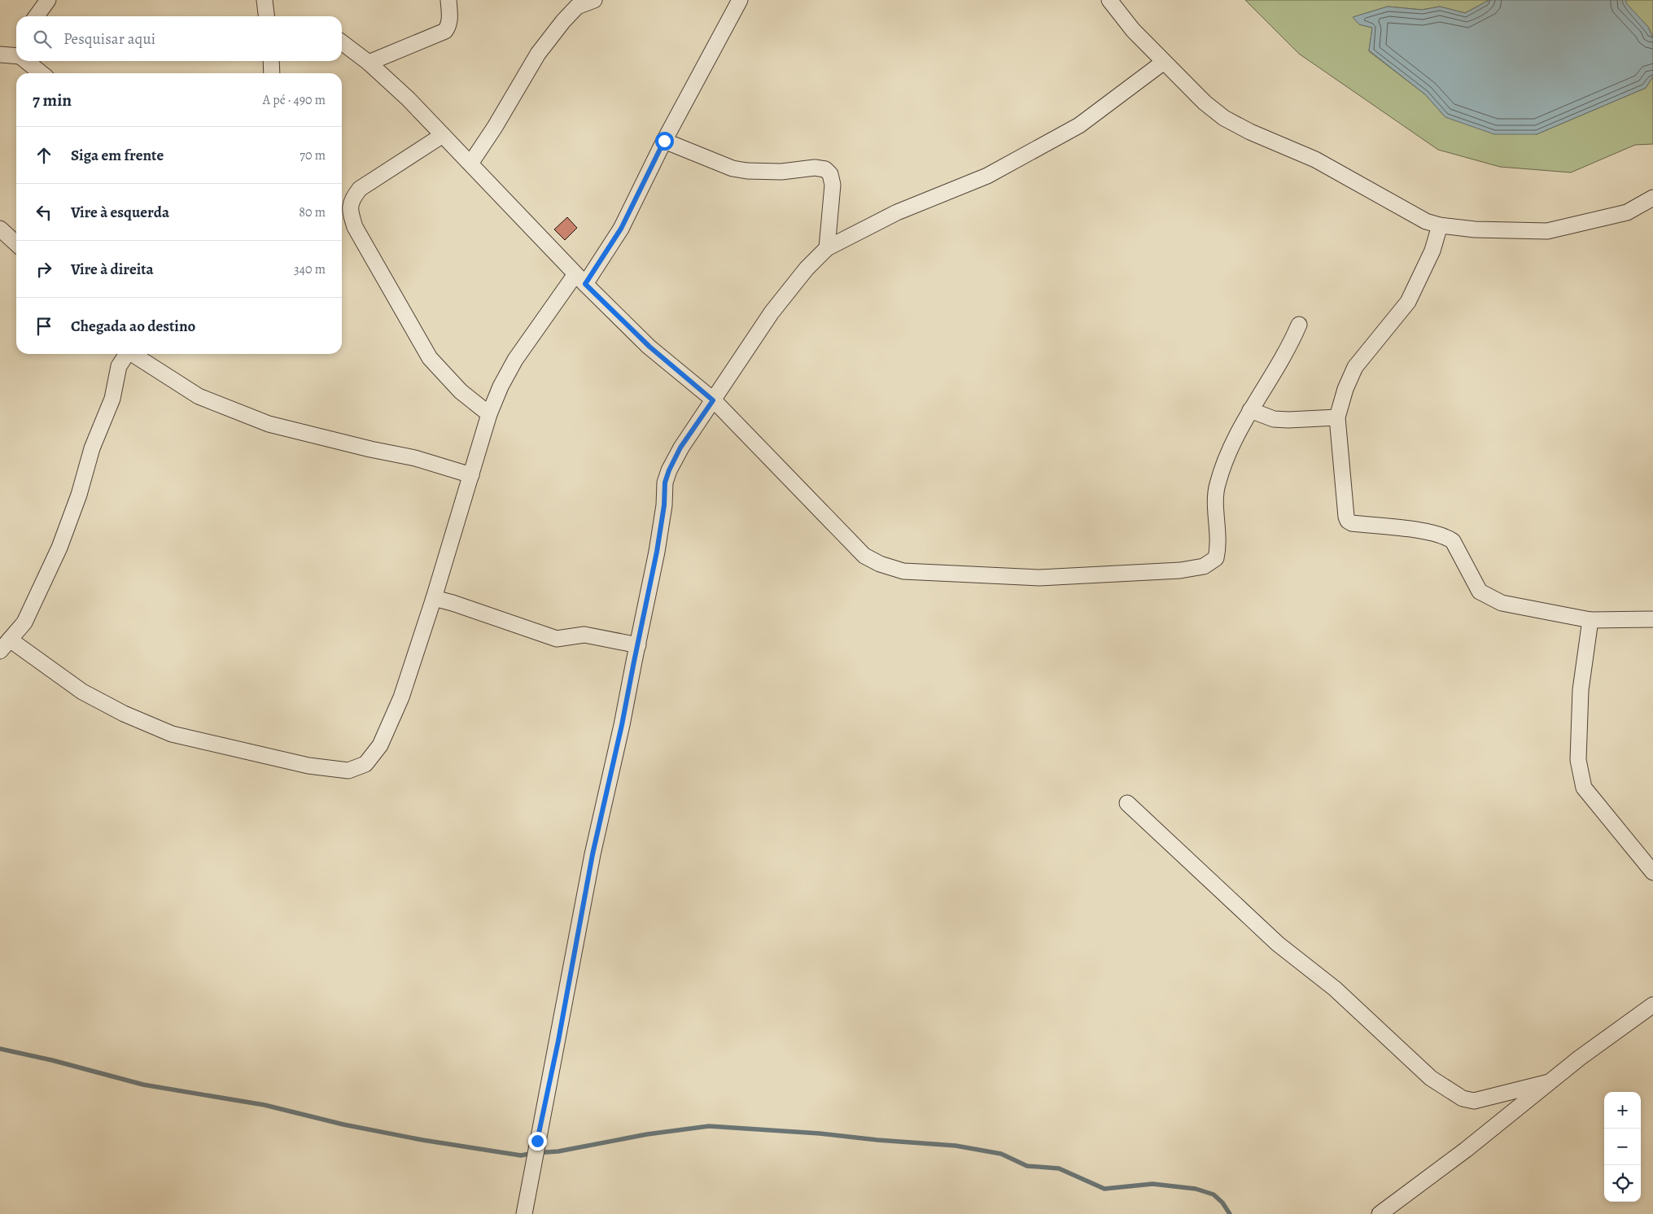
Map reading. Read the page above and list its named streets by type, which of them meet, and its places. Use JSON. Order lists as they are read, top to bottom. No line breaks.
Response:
{"page":{"search":"Pesquisar aqui","heading":["7 min","A pé · 490 m"],"list":[["Siga em frente","70 m"],["Vire à esquerda","80 m"],["Vire à direita","340 m"],"Chegada ao destino"],"map_buttons":["+","−"]}}
